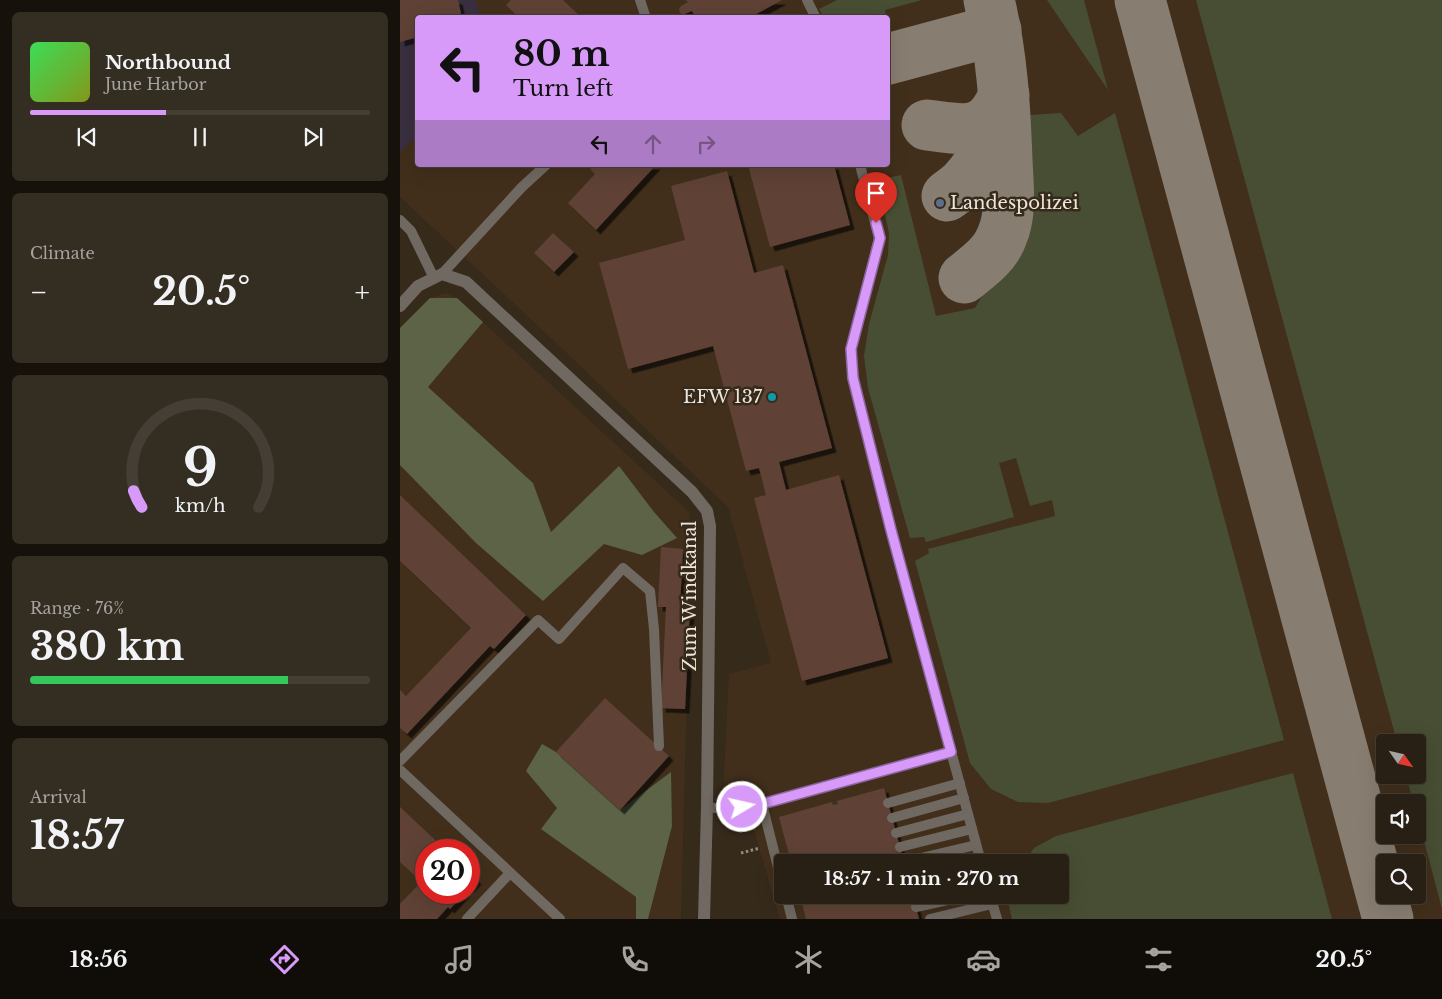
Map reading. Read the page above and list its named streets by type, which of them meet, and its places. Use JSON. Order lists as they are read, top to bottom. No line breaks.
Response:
{"streets":{"street":["Zum Windkanal"]},"places":["Landespolizei","EFW 137"],"north":"bottom right","page":{"turn":["80 m","Turn left"],"song":["Northbound","June Harbor"],"tile":["Climate",["Range · 76%","380 km"],["Arrival","18:57"]],"heat":["−","20.5°","+"],"limit":"20","trip":"18:57 · 1 min · 270 m","tabs":["18:56","20.5°"],"gauge":["9","km/h"]}}
